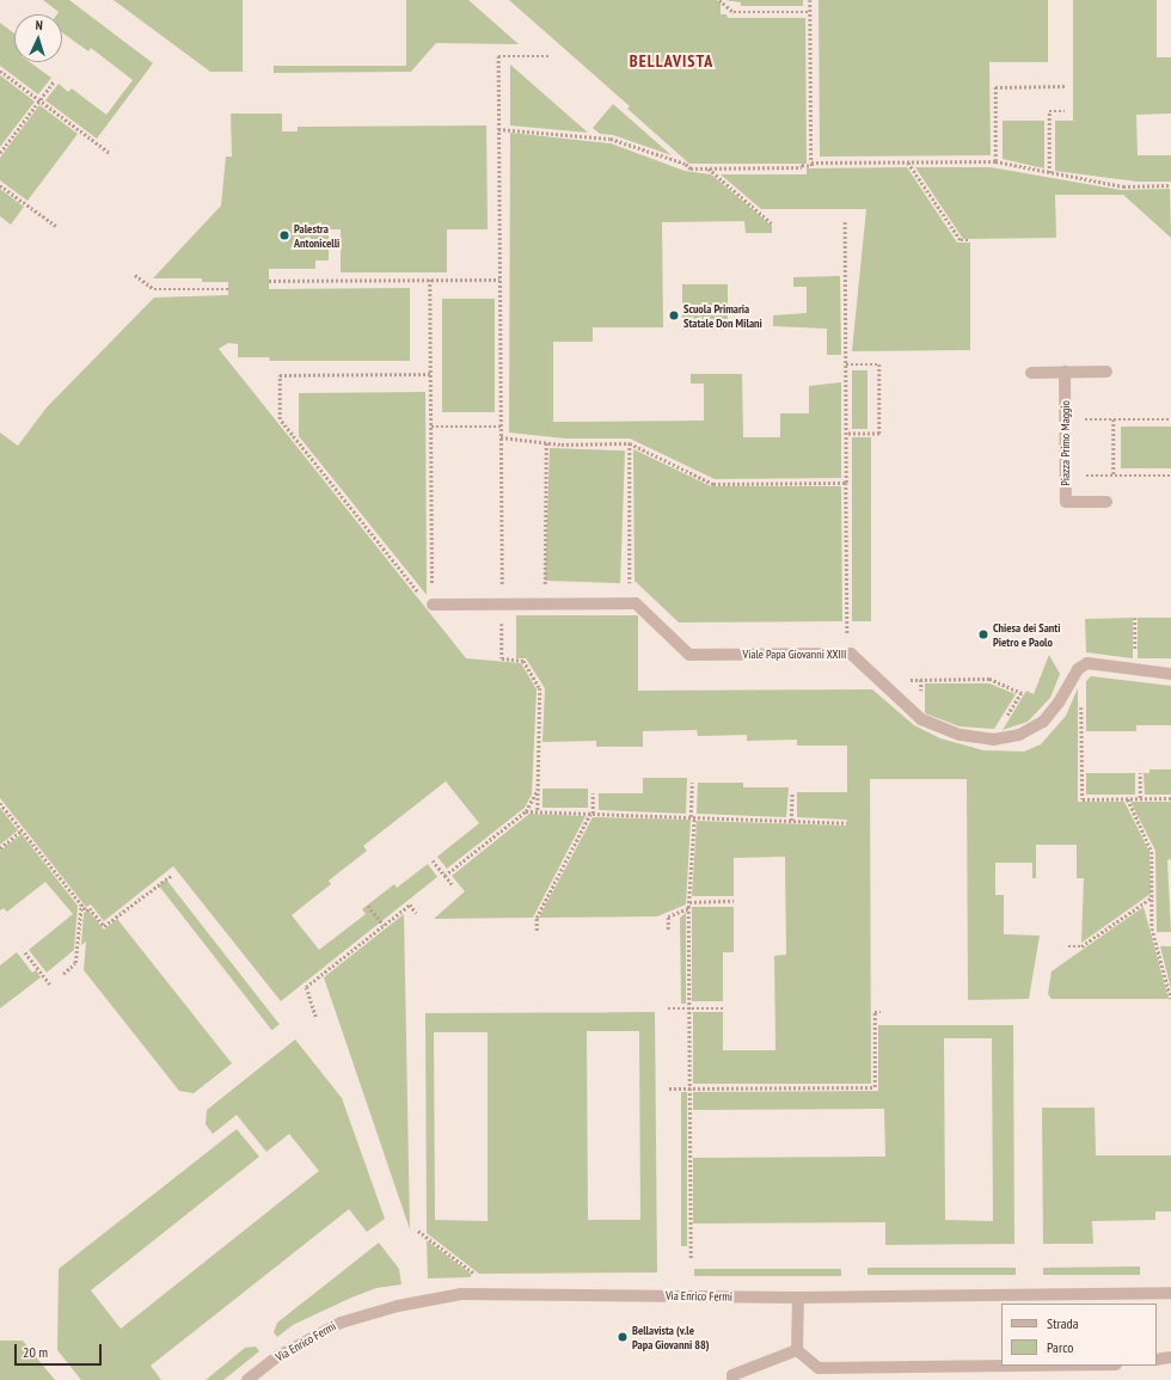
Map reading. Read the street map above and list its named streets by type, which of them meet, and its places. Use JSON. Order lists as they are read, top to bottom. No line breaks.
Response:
{"streets":{"street":["Piazza Primo Maggio","Viale Papa Giovanni XXIII","Via Enrico Fermi"]},"districts":["BELLAVISTA"],"places":["Palestra Antonicelli","Scuola Primaria Statale Don Milani","Chiesa dei Santi Pietro e Paolo","Bellavista (v.le Papa Giovanni 88)"],"legend":["Strada","Parco"],"scale_bar":"20 m","north":"top"}
